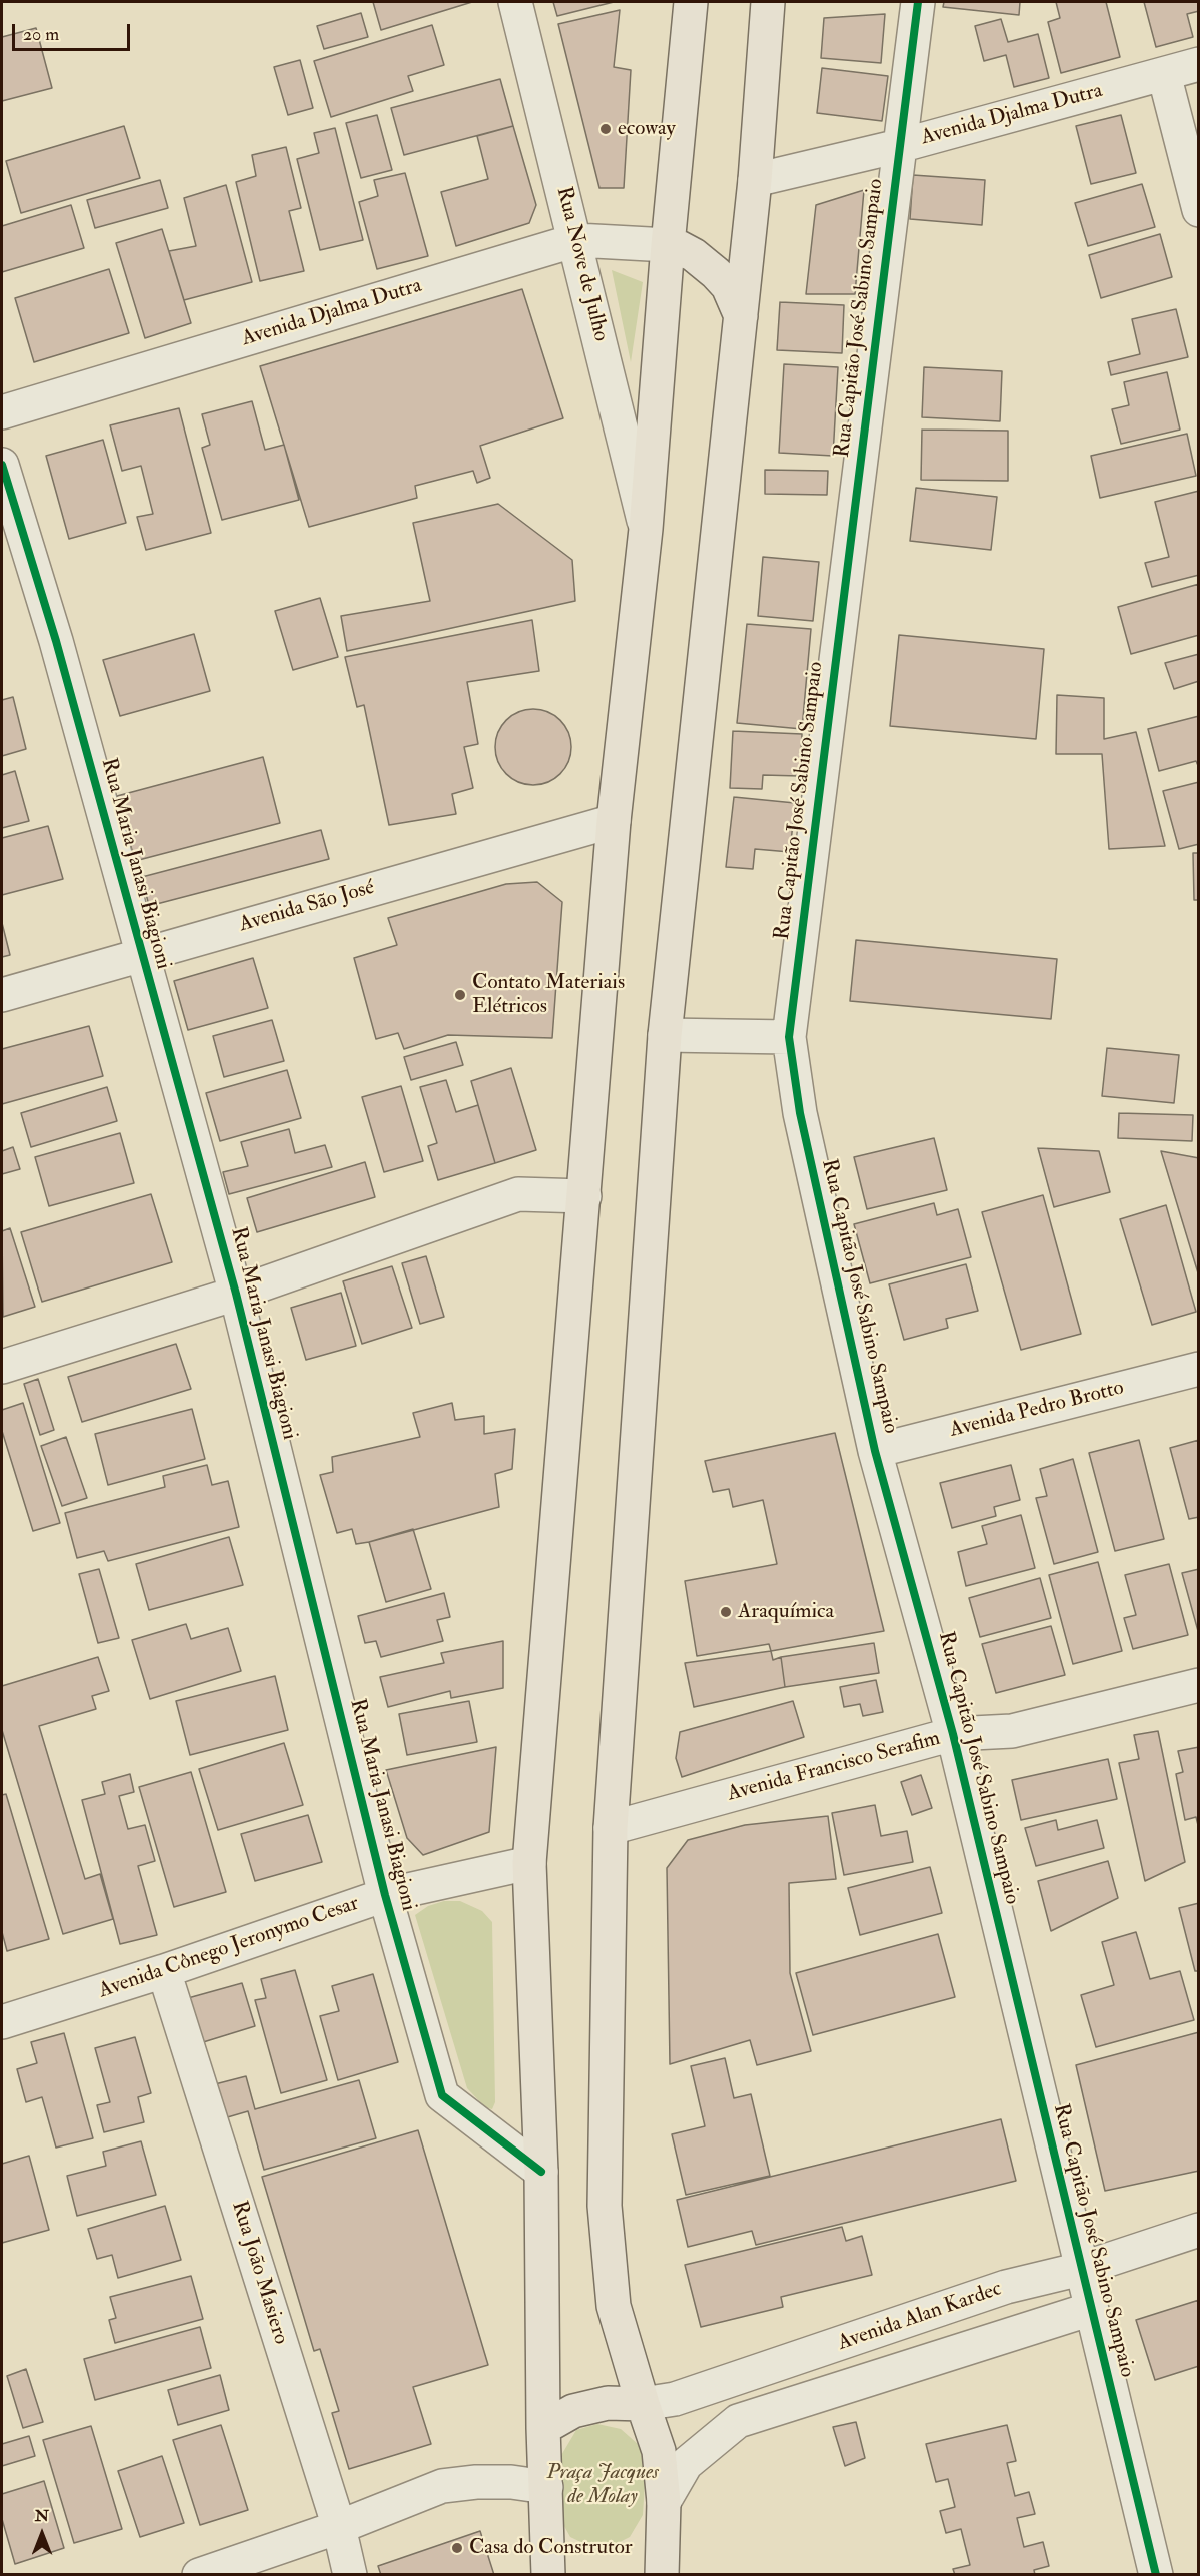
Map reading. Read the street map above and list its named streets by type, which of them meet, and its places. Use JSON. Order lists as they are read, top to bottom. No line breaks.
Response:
{"streets":{"street":["Avenida Djalma Dutra","Rua Nove de Julho","Rua Capitão José Sabino Sampaio","Rua Maria Janasi Biagioni","Avenida São José","Avenida Pedro Brotto","Avenida Francisco Serafim","Avenida Cônego Jeronymo Cesar","Rua João Masiero","Avenida Alan Kardec"]},"crossings":[["Avenida Djalma Dutra","Rua Nove de Julho"],["Avenida Djalma Dutra","Rua Capitão José Sabino Sampaio"],["Rua Capitão José Sabino Sampaio","Avenida Pedro Brotto"],["Rua Capitão José Sabino Sampaio","Avenida Francisco Serafim"],["Rua Capitão José Sabino Sampaio","Avenida Alan Kardec"],["Rua Maria Janasi Biagioni","Avenida São José"],["Rua Maria Janasi Biagioni","Avenida Cônego Jeronymo Cesar"],["Avenida Cônego Jeronymo Cesar","Rua João Masiero"]],"parks":["Praça Jacques de Molay"],"places":["ecoway","Contato Materiais Elétricos","Araquímica","Casa do Construtor"],"scale_bar":"20 m","north":"top"}
